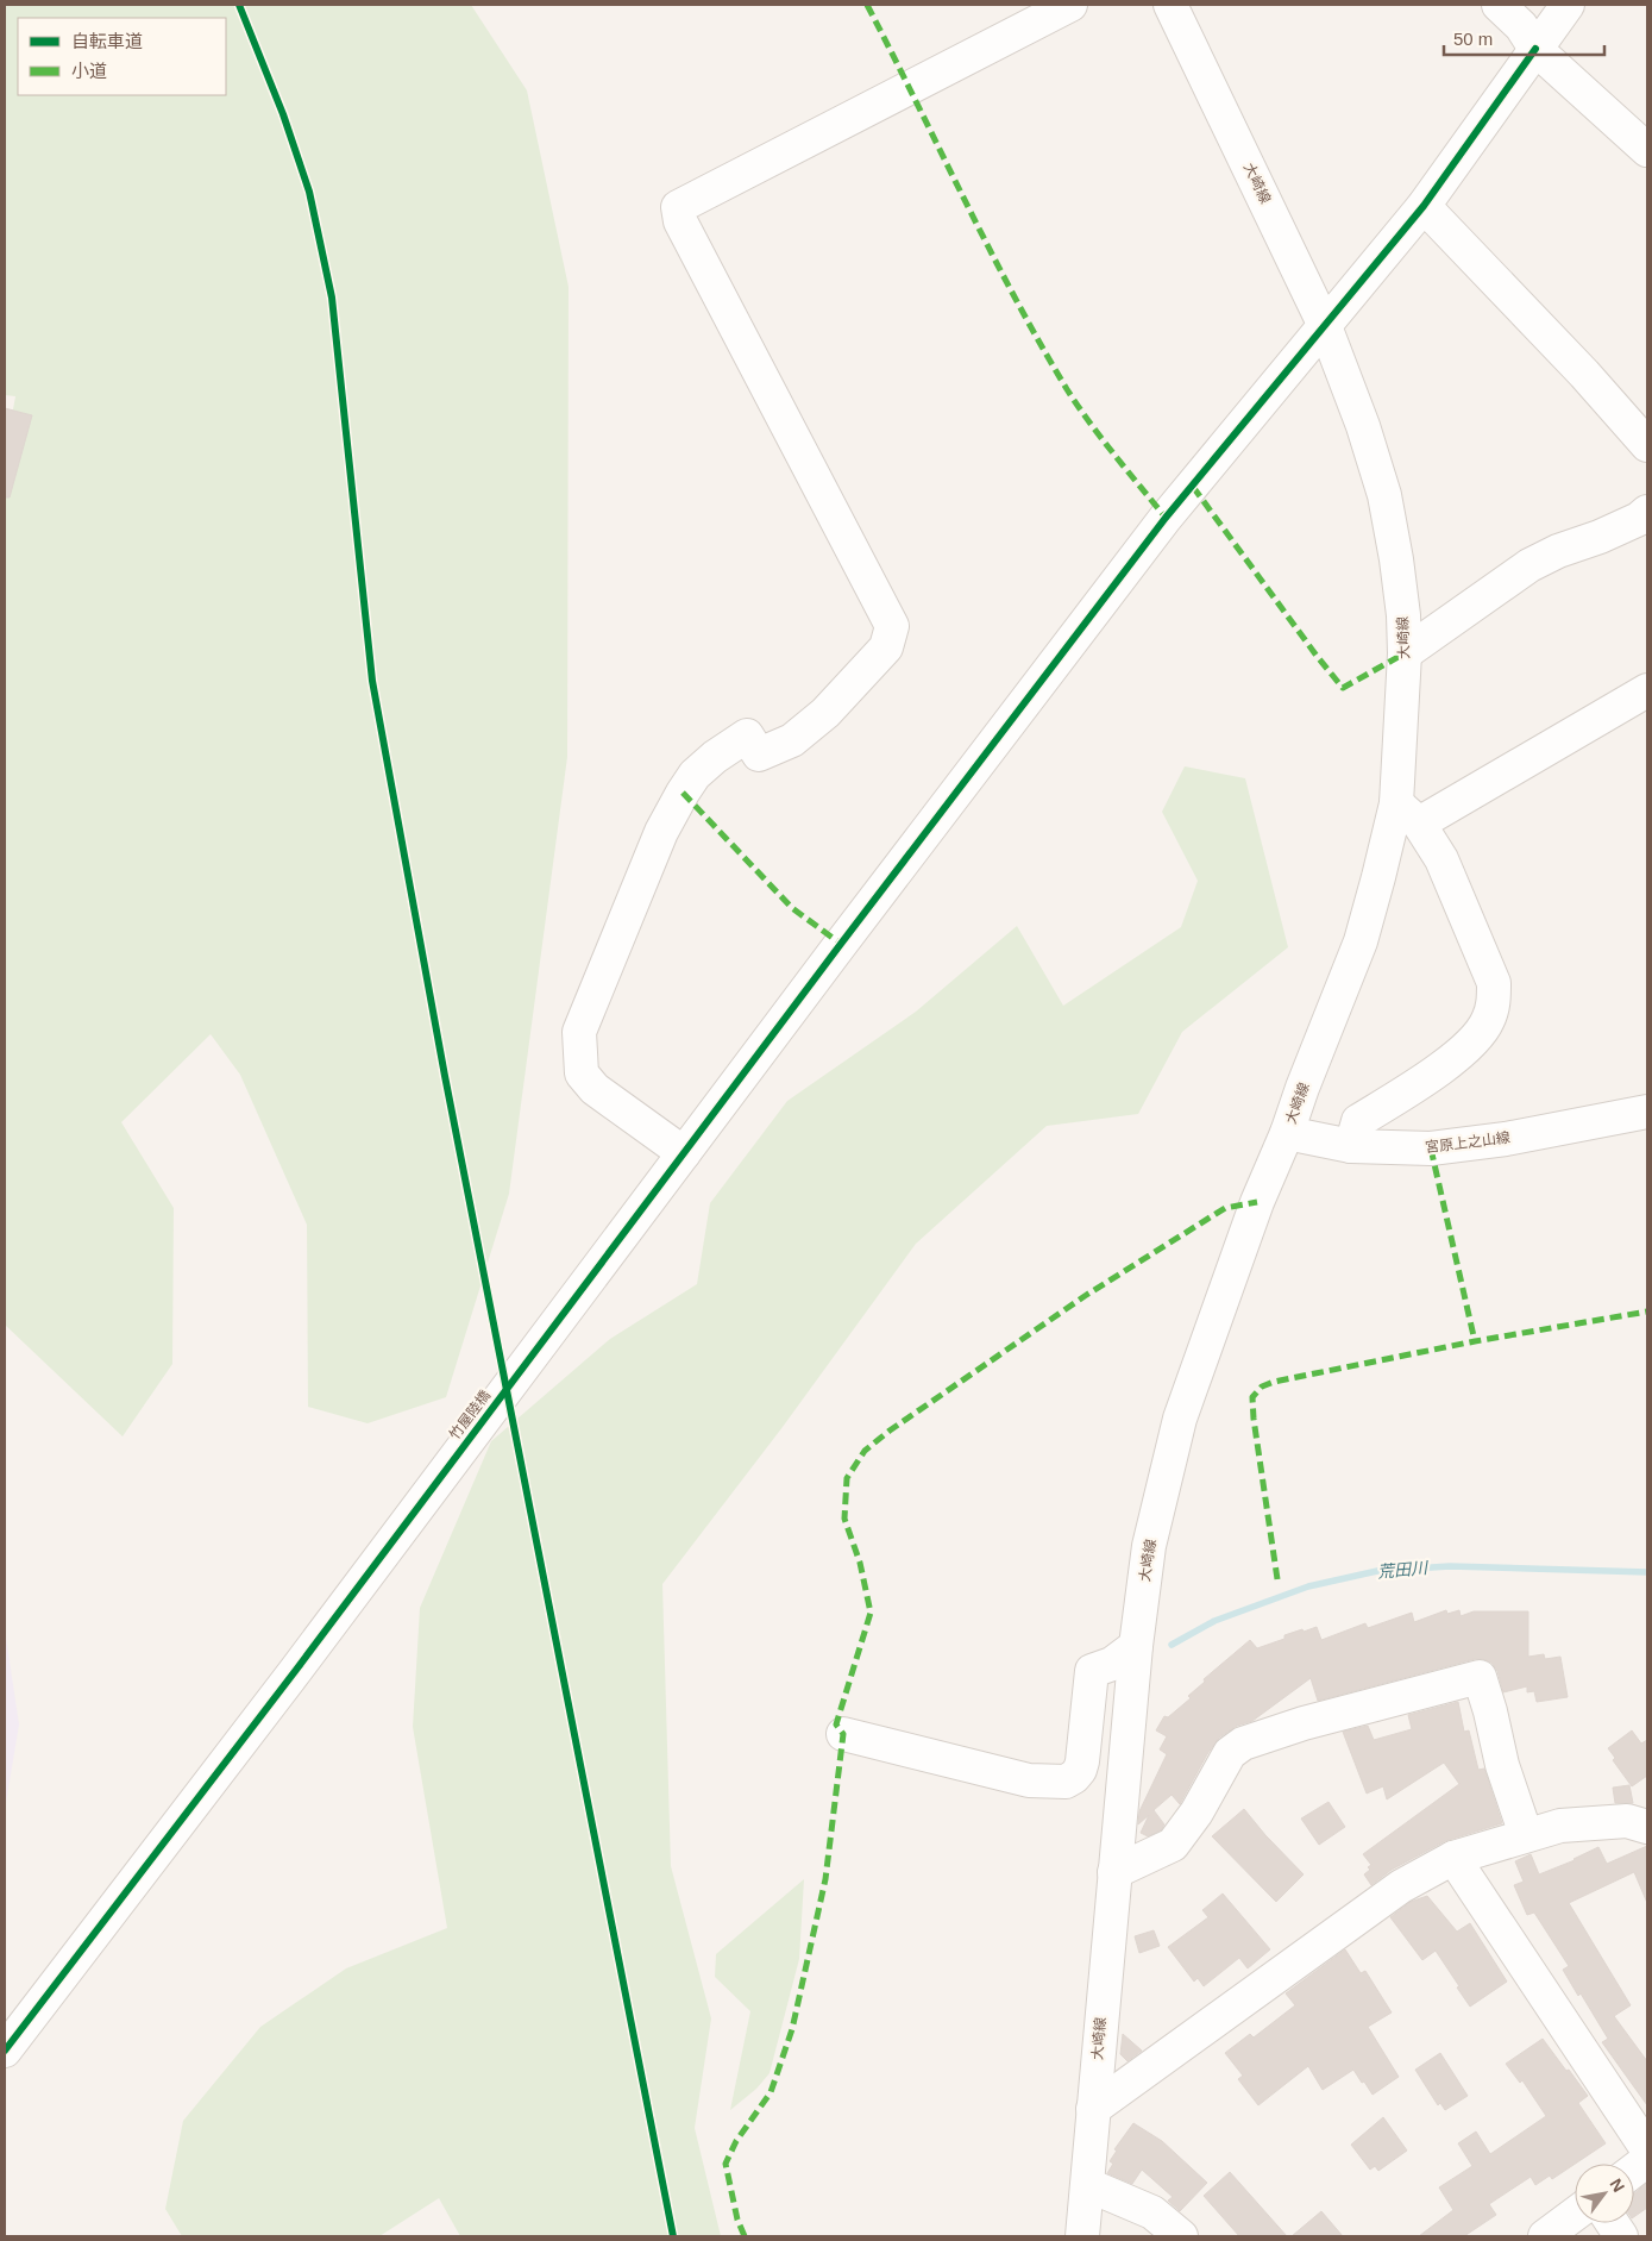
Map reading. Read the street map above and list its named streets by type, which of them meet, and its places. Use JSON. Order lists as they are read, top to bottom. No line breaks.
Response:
{"streets":{"street":["大崎線","宮原上之山線","竹屋陸橋"]},"crossings":[["大崎線","宮原上之山線"],["大崎線","竹屋陸橋"]],"water":["荒田川"],"legend":["自転車道","小道"],"scale_bar":"50 m","north":"top right"}
